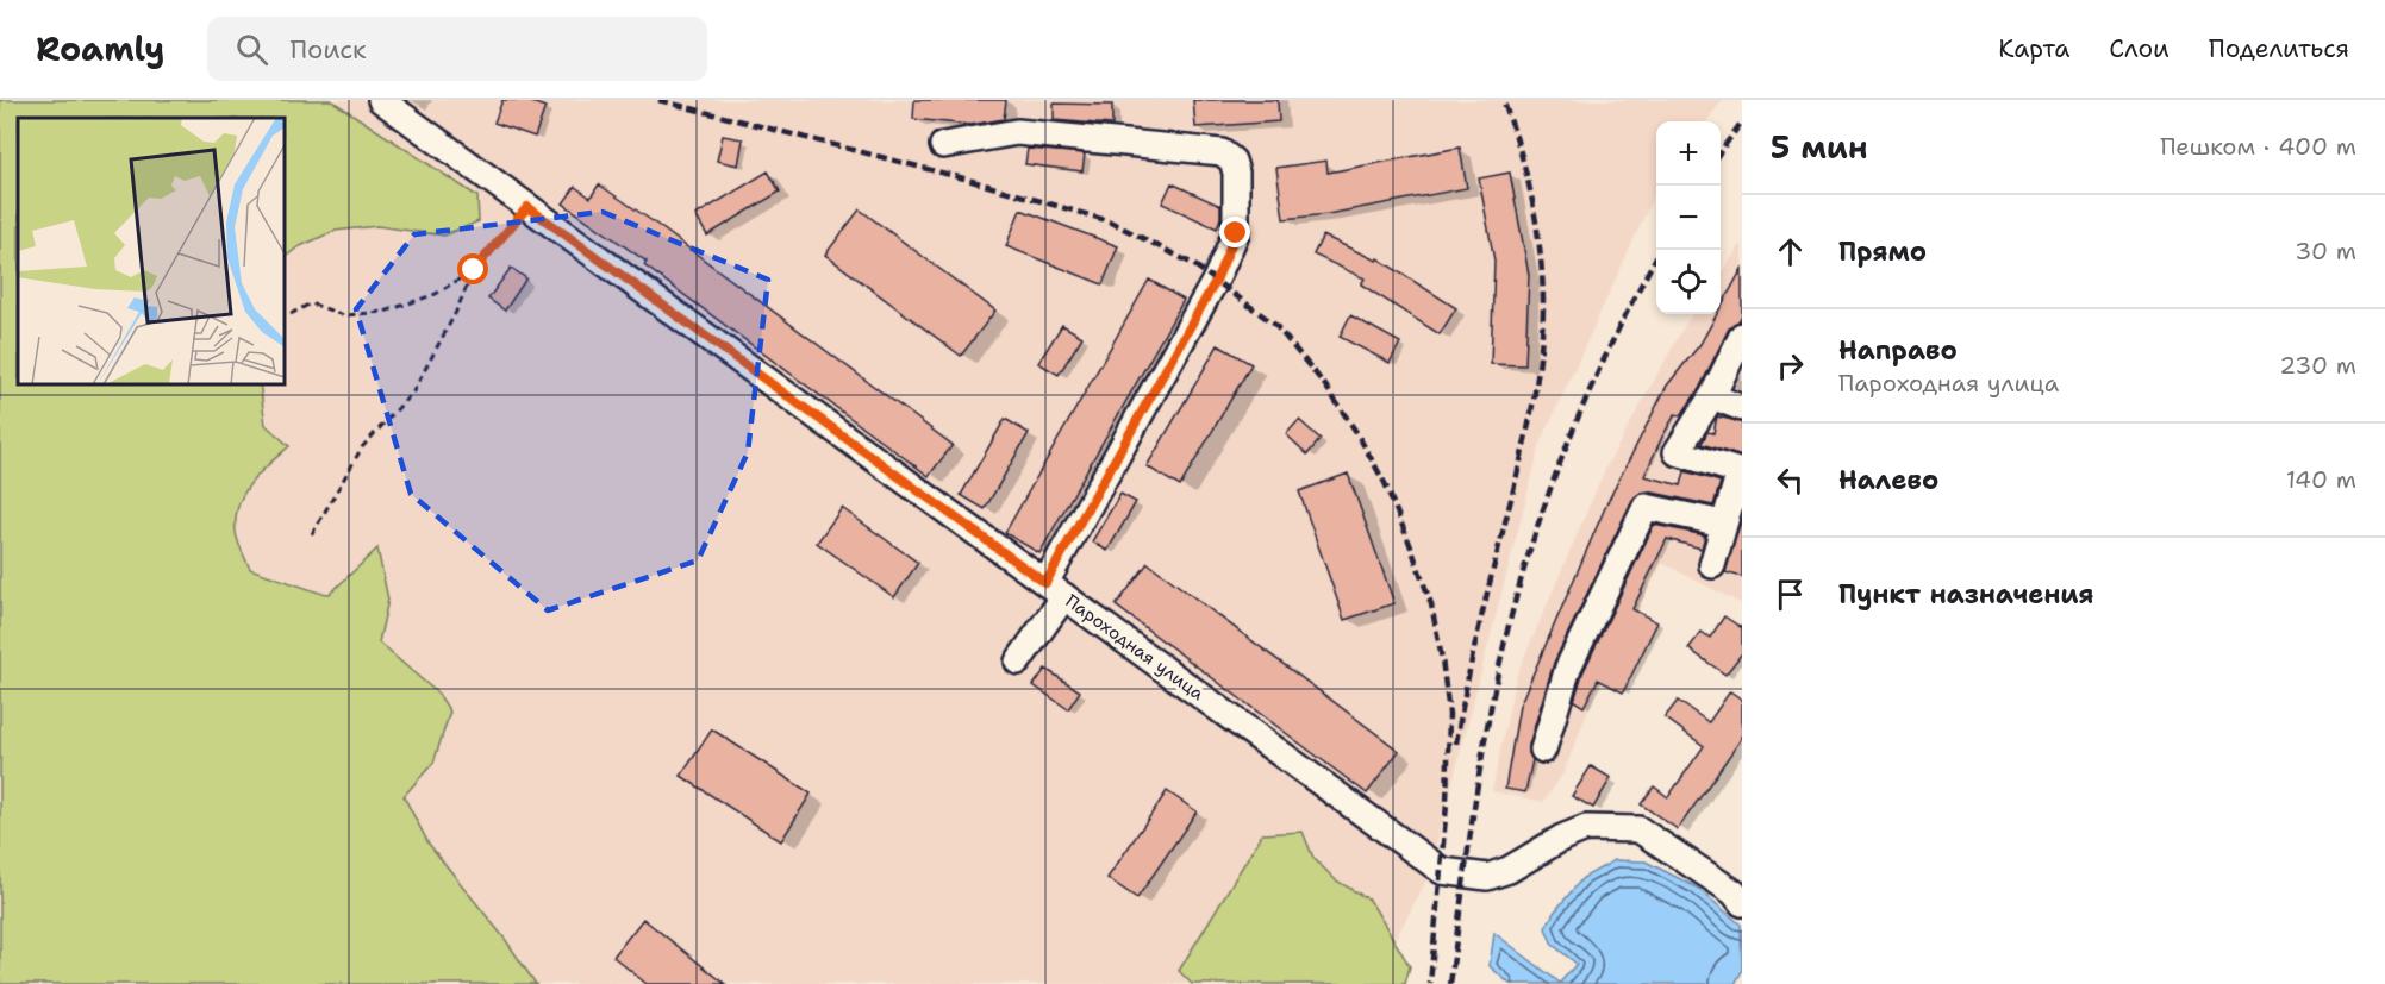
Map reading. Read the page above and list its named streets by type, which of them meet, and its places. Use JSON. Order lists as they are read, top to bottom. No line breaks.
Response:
{"streets":{"street":["Пароходная улица"]},"page":{"header":"Roamly","search":"Поиск","nav":["Карта","Слои","Поделиться"],"heading":["5 мин","Пешком · 400 m"],"map_buttons":["+","−"],"list":[["Прямо","30 m"],["Направо","Пароходная улица","230 m"],["Налево","140 m"],"Пункт назначения"]}}
